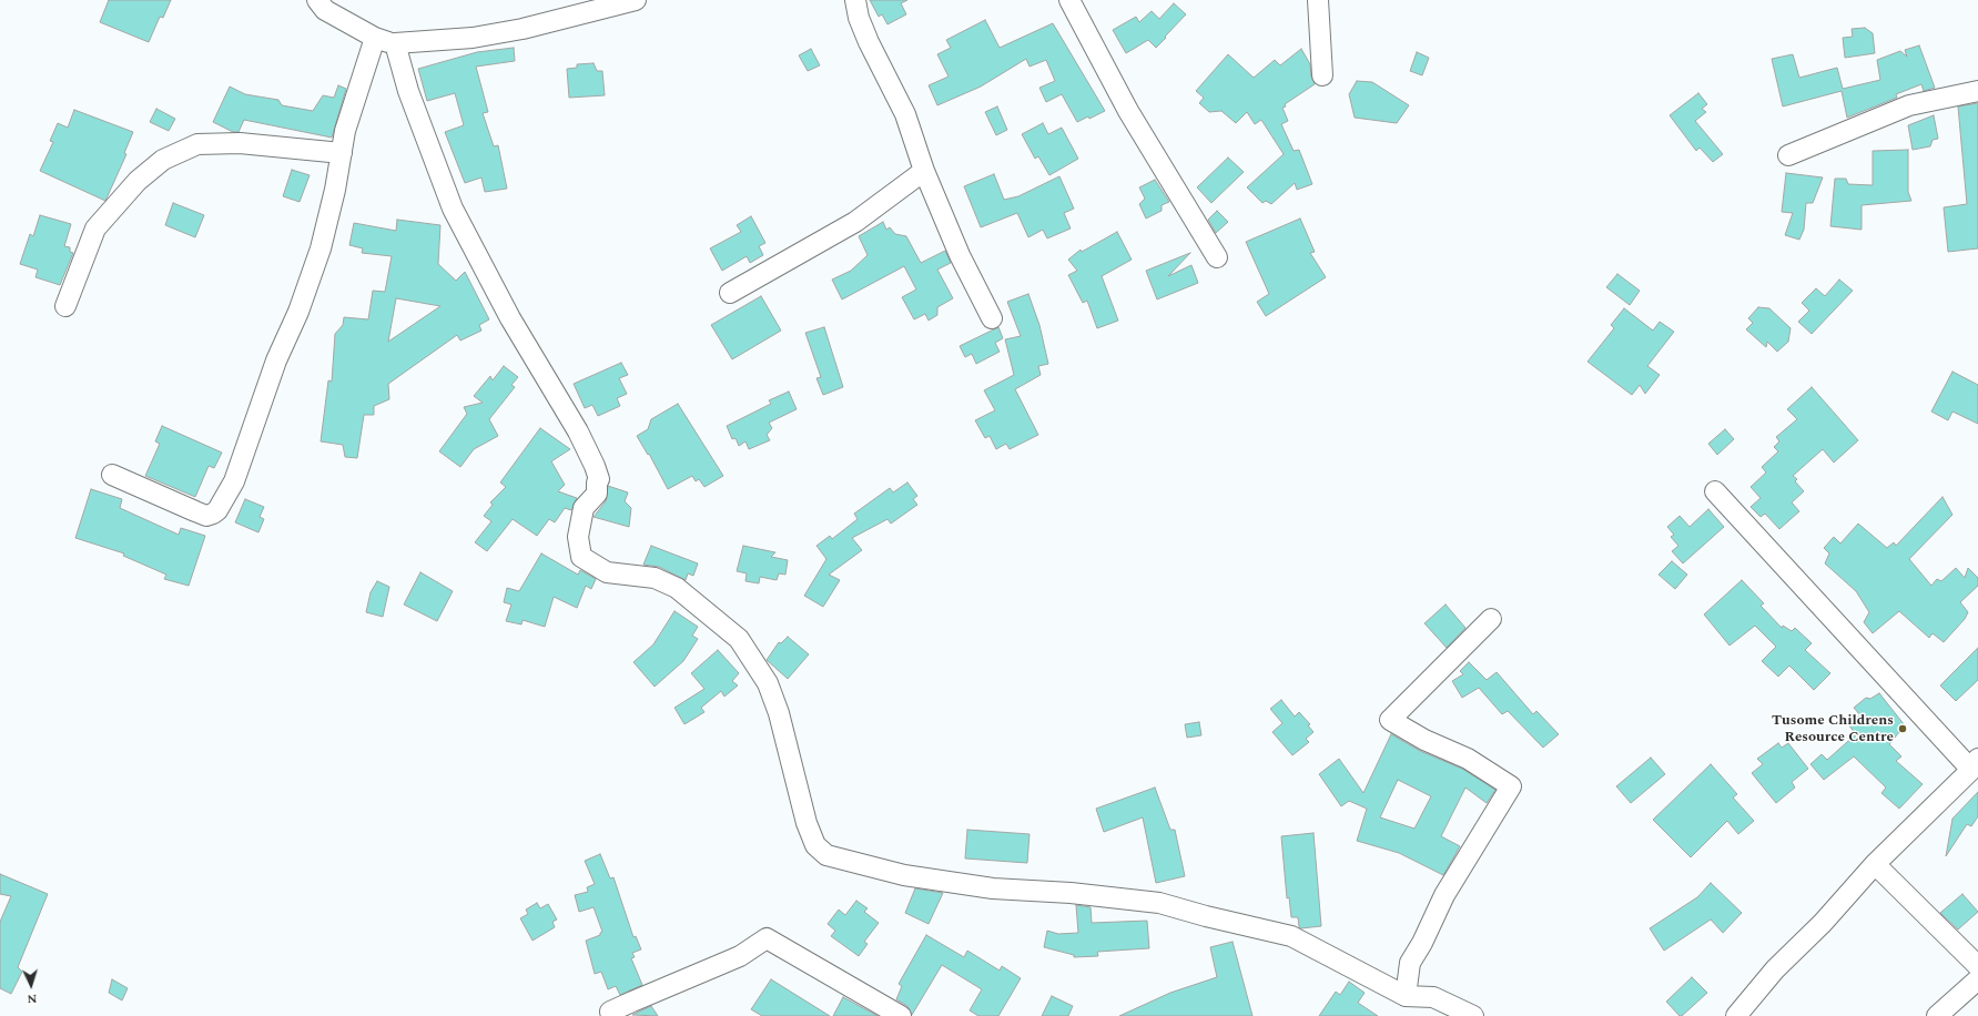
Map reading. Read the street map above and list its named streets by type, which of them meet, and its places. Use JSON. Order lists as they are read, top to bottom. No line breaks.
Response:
{"places":["Tusome Childrens Resource Centre"],"north":"bottom"}
